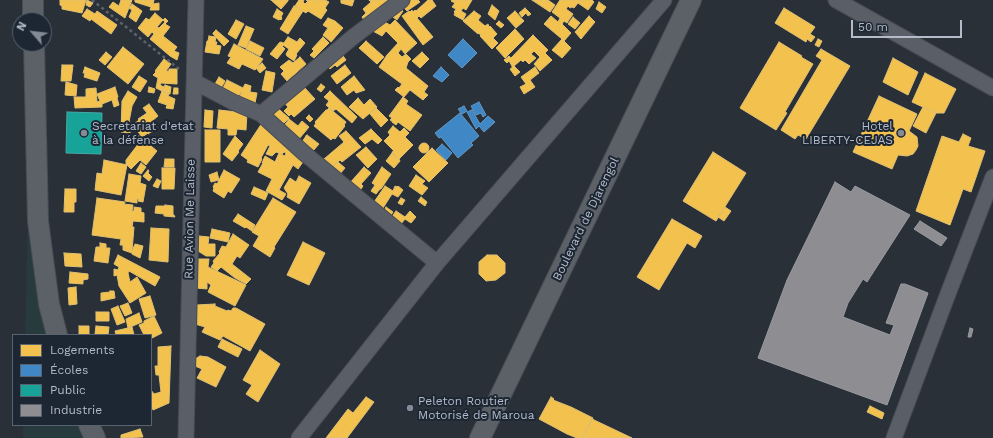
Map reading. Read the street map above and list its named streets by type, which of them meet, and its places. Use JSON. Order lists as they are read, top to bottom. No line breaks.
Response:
{"streets":{"main road":["Boulevard de Djarengol"],"street":["Rue Avion Me Laisse"]},"places":["Secretariat d'etat à la défense","Hotel LIBERTY-CEJAS","Peleton Routier Motorisé de Maroua"],"legend":["Logements","Écoles","Public","Industrie"],"scale_bar":"50 m","north":"top left"}
